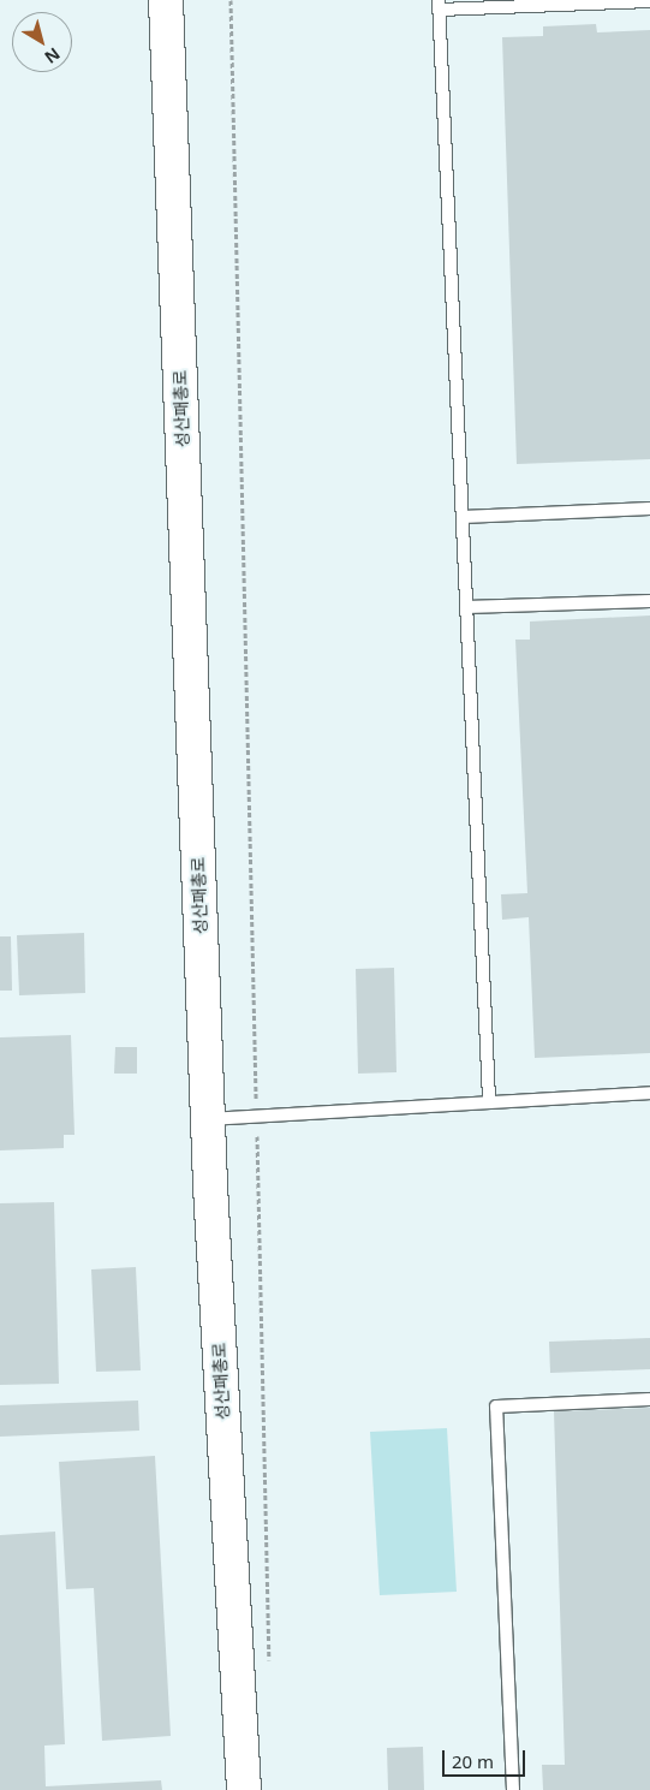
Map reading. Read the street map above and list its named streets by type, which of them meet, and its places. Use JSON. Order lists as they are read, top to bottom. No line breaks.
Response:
{"streets":{"main road":["성산패총로"]},"scale_bar":"20 m","north":"bottom right"}
